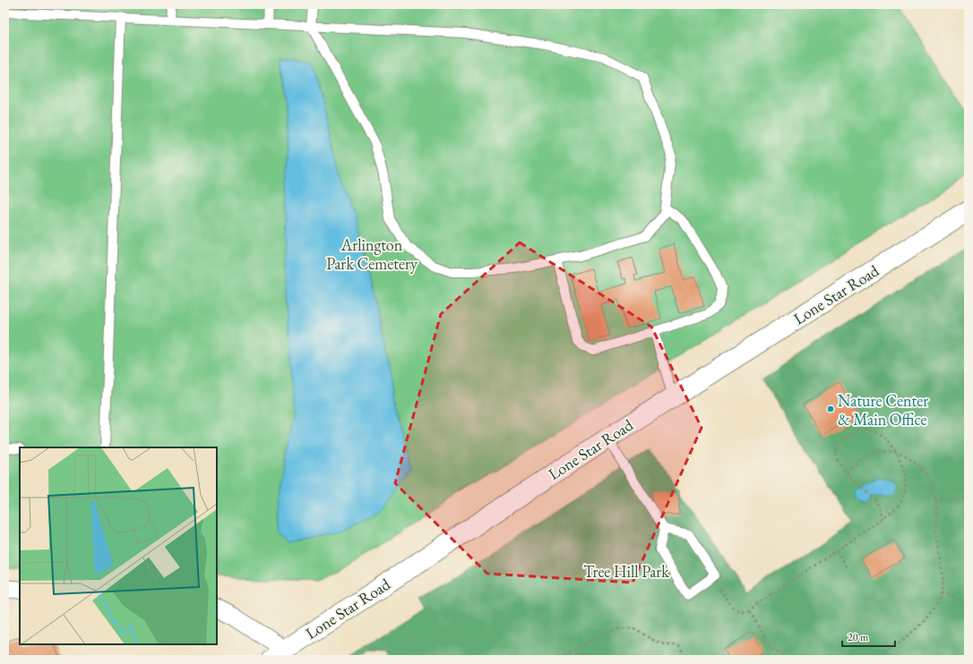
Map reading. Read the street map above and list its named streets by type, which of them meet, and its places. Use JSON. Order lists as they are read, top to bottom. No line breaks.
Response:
{"streets":{"street":["Lone Star Road"]},"parks":["Arlington Park Cemetery","Tree Hill Park"],"places":["Nature Center & Main Office"],"scale_bar":"20 m"}
